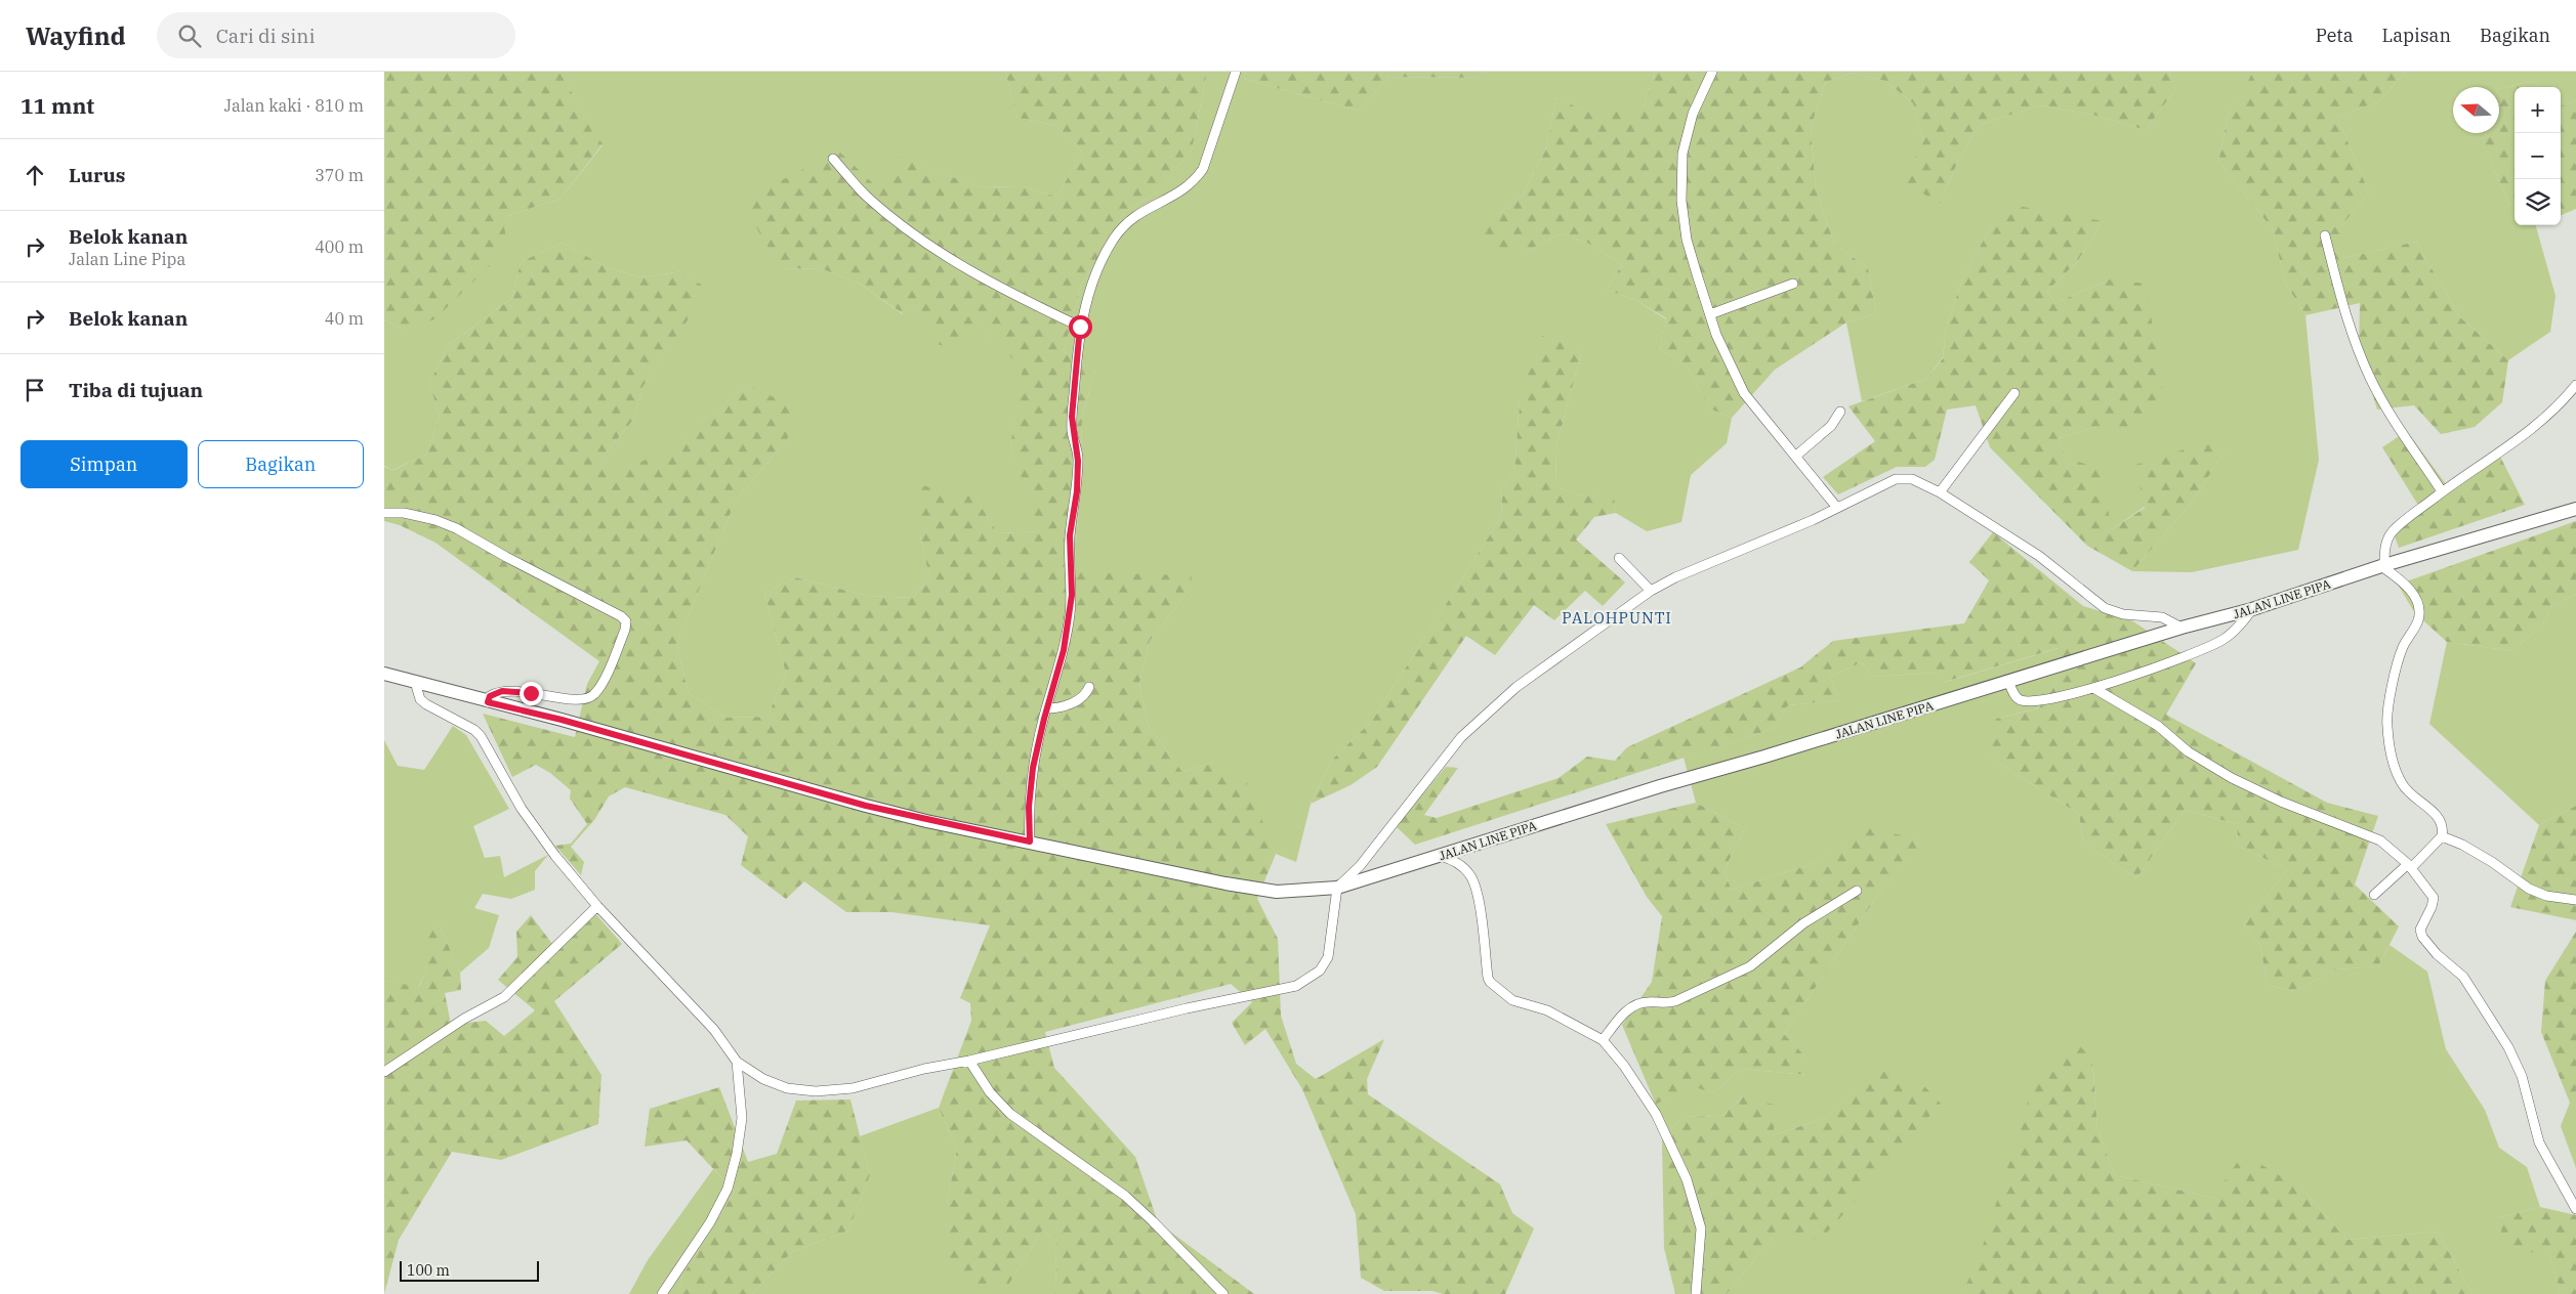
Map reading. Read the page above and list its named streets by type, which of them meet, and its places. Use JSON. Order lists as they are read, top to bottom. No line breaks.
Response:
{"streets":{"main road":["JALAN LINE PIPA"]},"districts":["PALOHPUNTI"],"scale_bar":"100 m","north":"left","page":{"header":"Wayfind","search":"Cari di sini","nav":["Peta","Lapisan","Bagikan"],"heading":["11 mnt","Jalan kaki · 810 m"],"map_buttons":["+","−"],"list":[["Lurus","370 m"],["Belok kanan","Jalan Line Pipa","400 m"],["Belok kanan","40 m"],"Tiba di tujuan"],"buttons":["Simpan","Bagikan"],"scale":"100 m"}}
